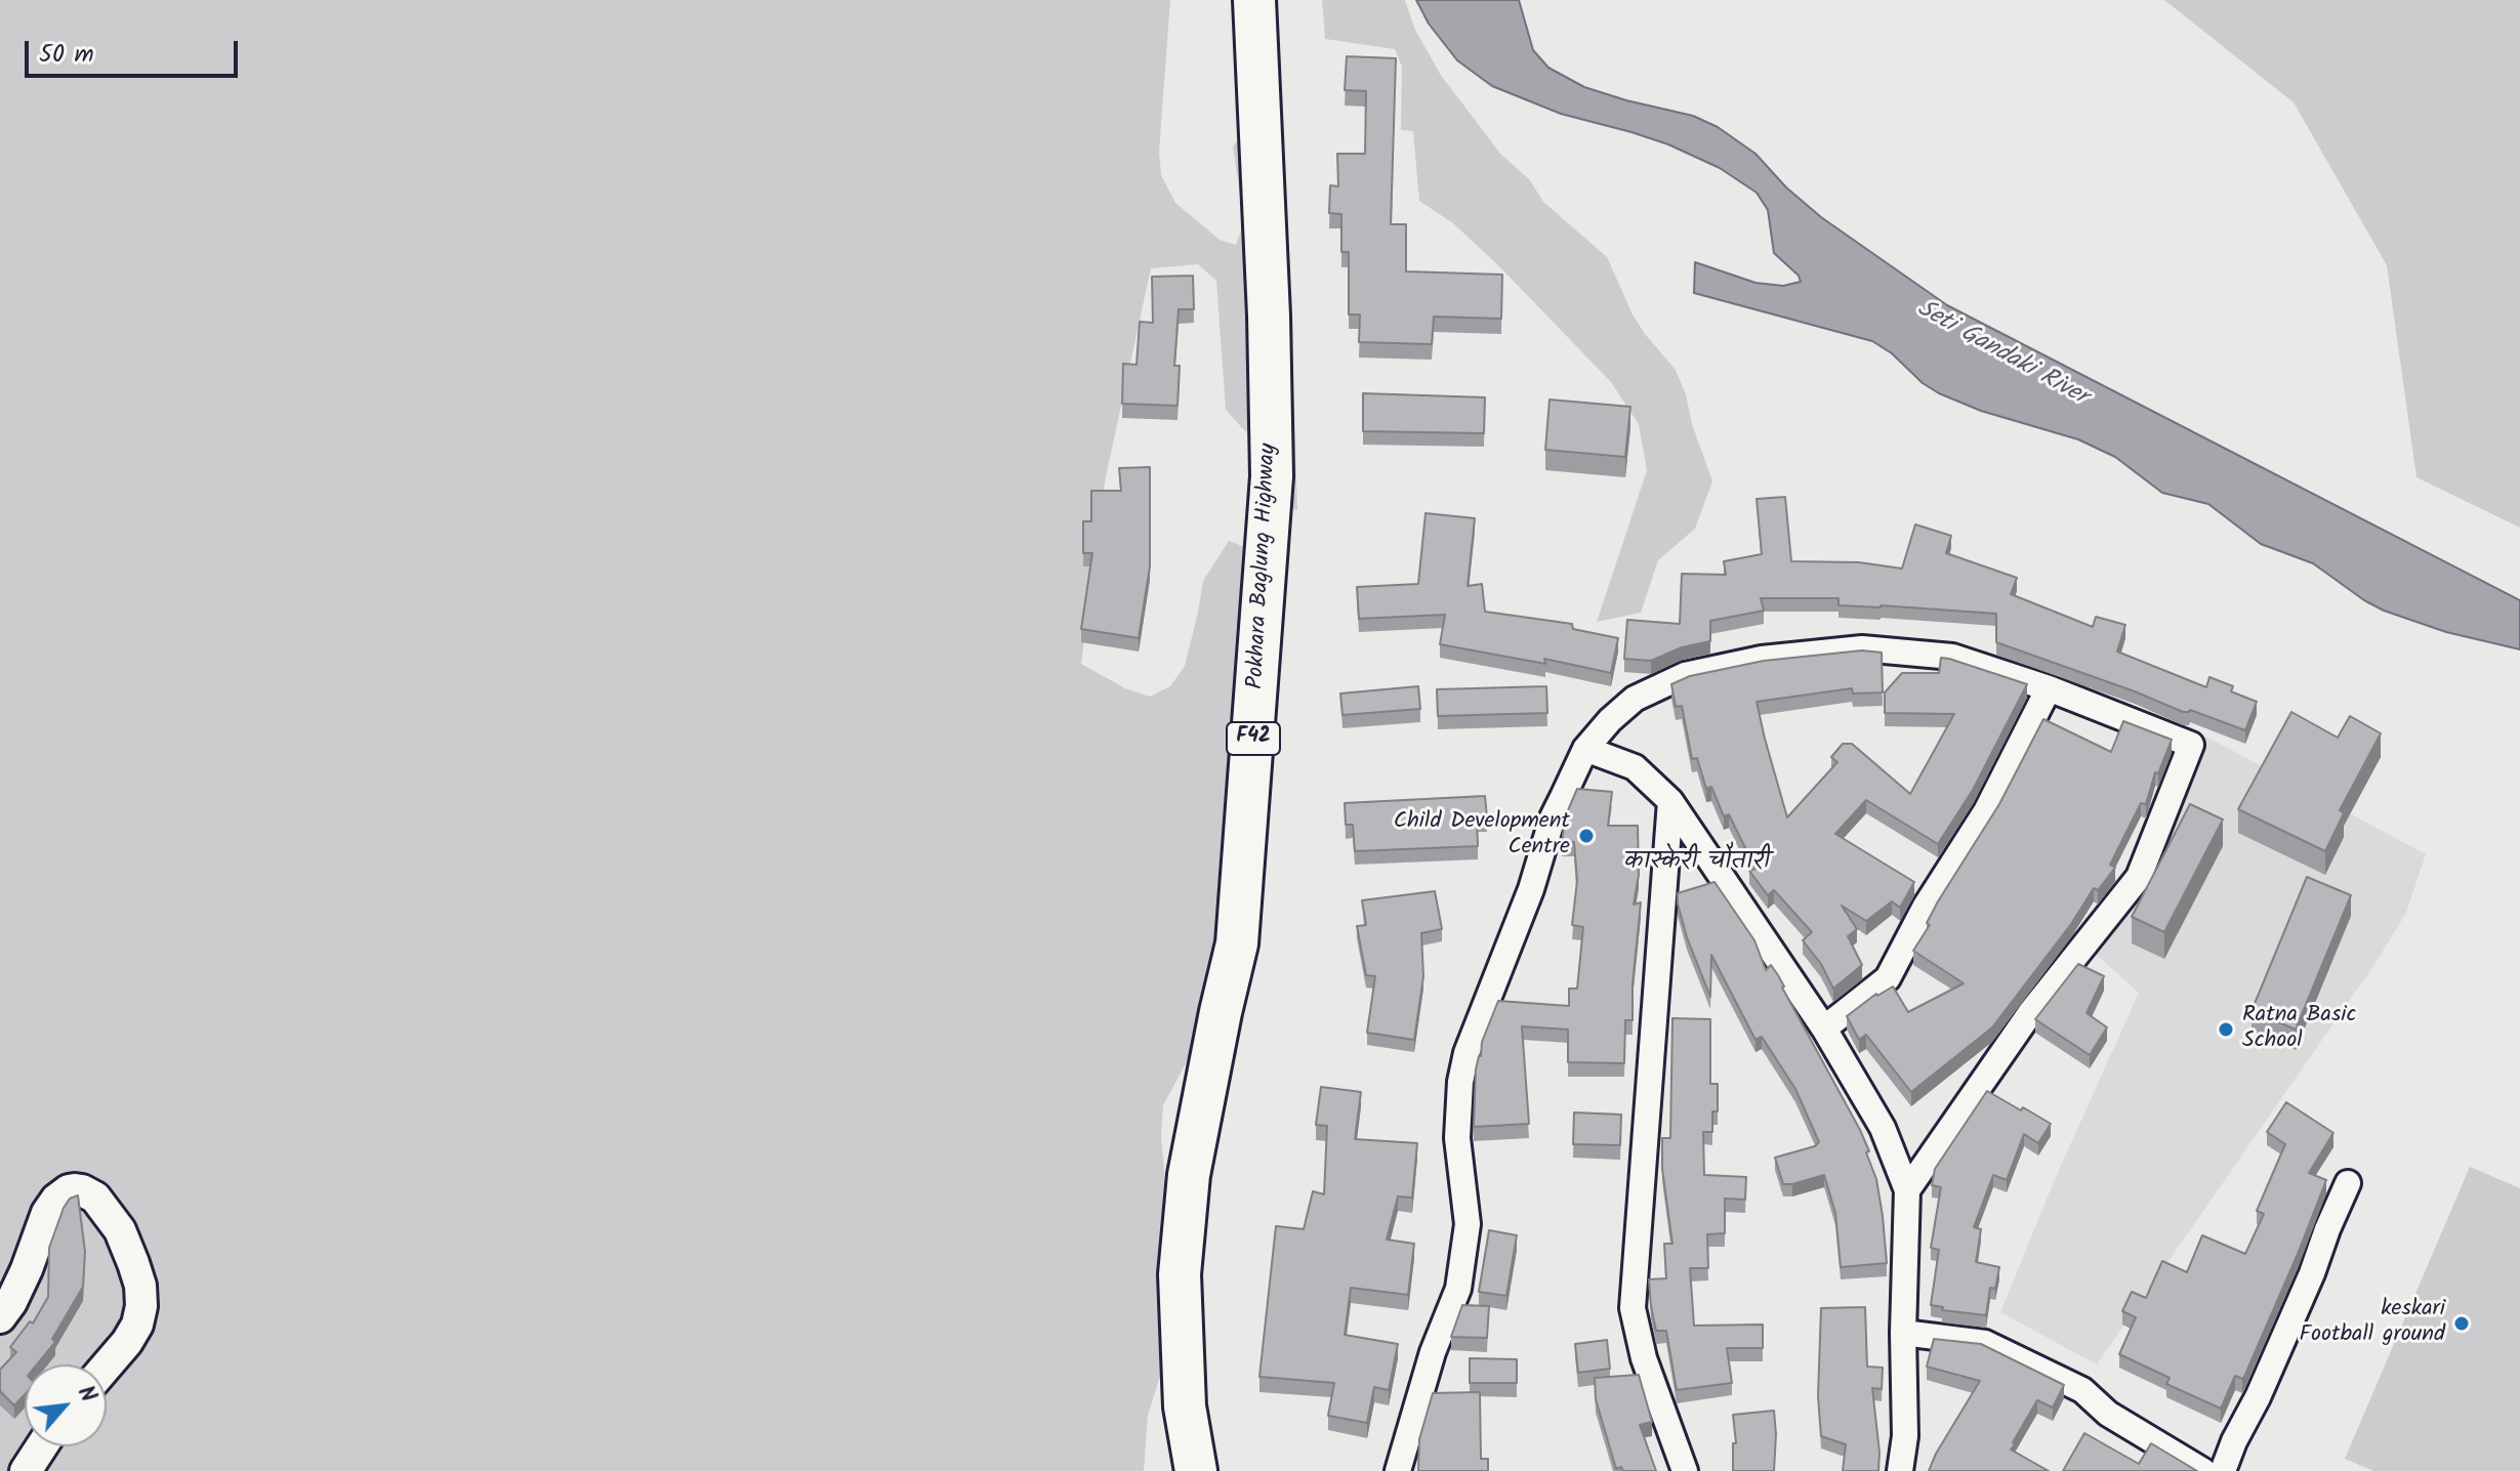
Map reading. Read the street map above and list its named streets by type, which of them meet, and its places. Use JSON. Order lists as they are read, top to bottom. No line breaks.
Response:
{"streets":{"highway":["Pokhara Baglung Highway","F42"]},"districts":["कास्केरी चौतारी"],"water":["Seti Gandaki River"],"places":["Child Development Centre","Ratna Basic School","keskari Football ground"],"scale_bar":"50 m","north":"top right"}
